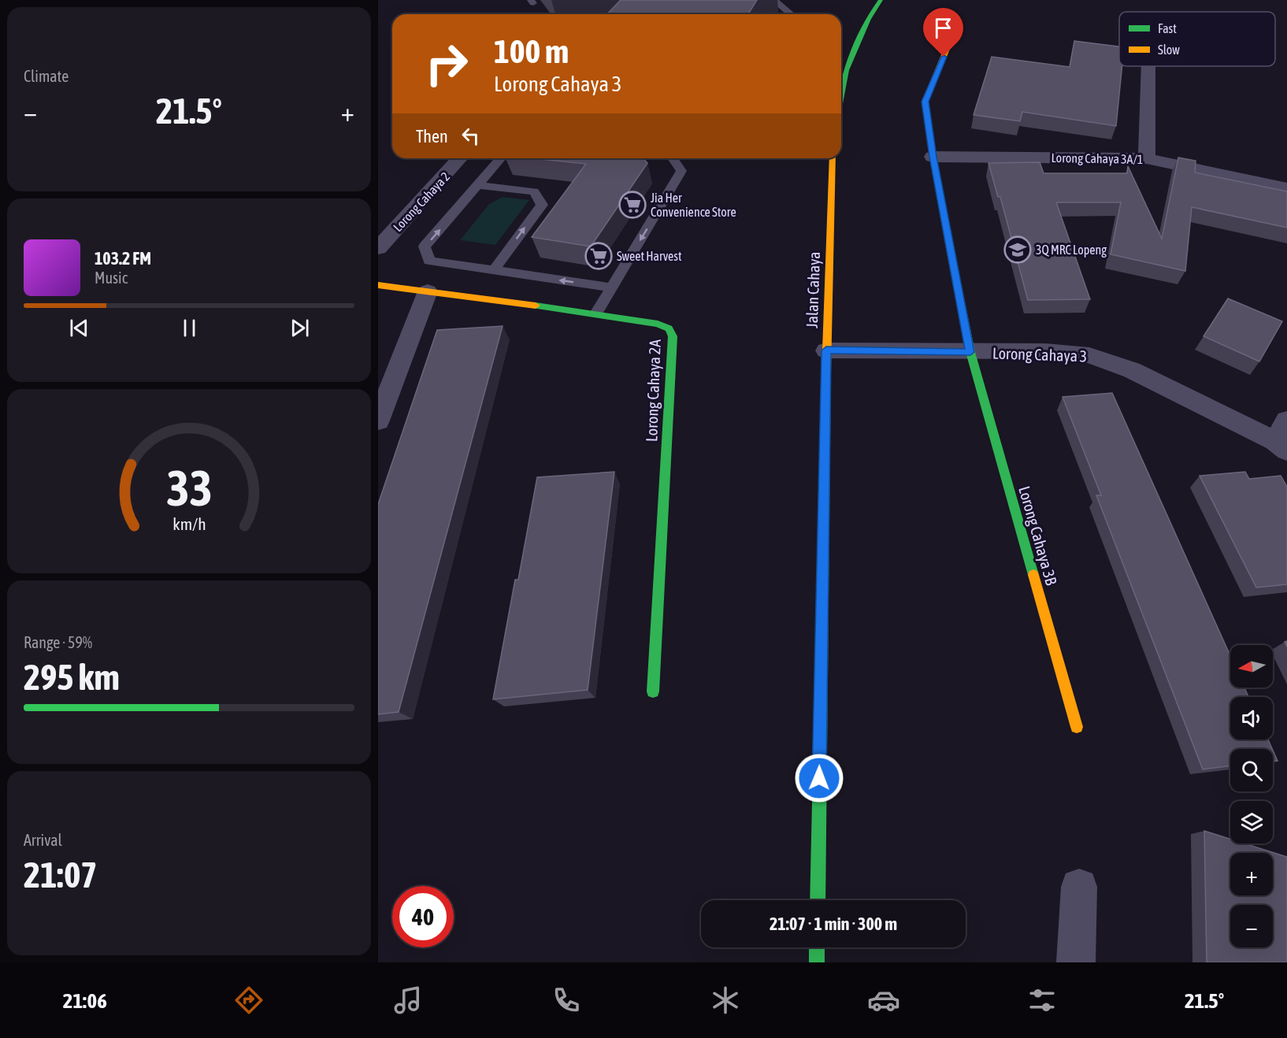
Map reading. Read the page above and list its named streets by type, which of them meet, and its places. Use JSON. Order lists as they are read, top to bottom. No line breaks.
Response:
{"streets":{"street":["Lorong Cahaya 3A/1","Lorong Cahaya 2","Jalan Cahaya","Lorong Cahaya 3","Lorong Cahaya 2A","Lorong Cahaya 3B"]},"crossings":[["Lorong Cahaya 3A/1","Lorong Cahaya 3B"],["Jalan Cahaya","Lorong Cahaya 3"],["Lorong Cahaya 3","Lorong Cahaya 3B"]],"places":{"supermarket":["Jia Her Convenience Store","Sweet Harvest"],"school or university":["3Q MRC Lopeng"]},"legend":["Fast","Slow"],"north":"left","page":{"tile":["Climate",["Range · 59%","295 km"],["Arrival","21:07"]],"turn":["100 m","Lorong Cahaya 3"],"heat":["−","21.5°","+"],"then":"Then","song":["103.2 FM","Music"],"map_buttons":["+","−"],"limit":"40","trip":"21:07 · 1 min · 300 m","tabs":["21:06","21.5°"],"gauge":["33","km/h"]}}
